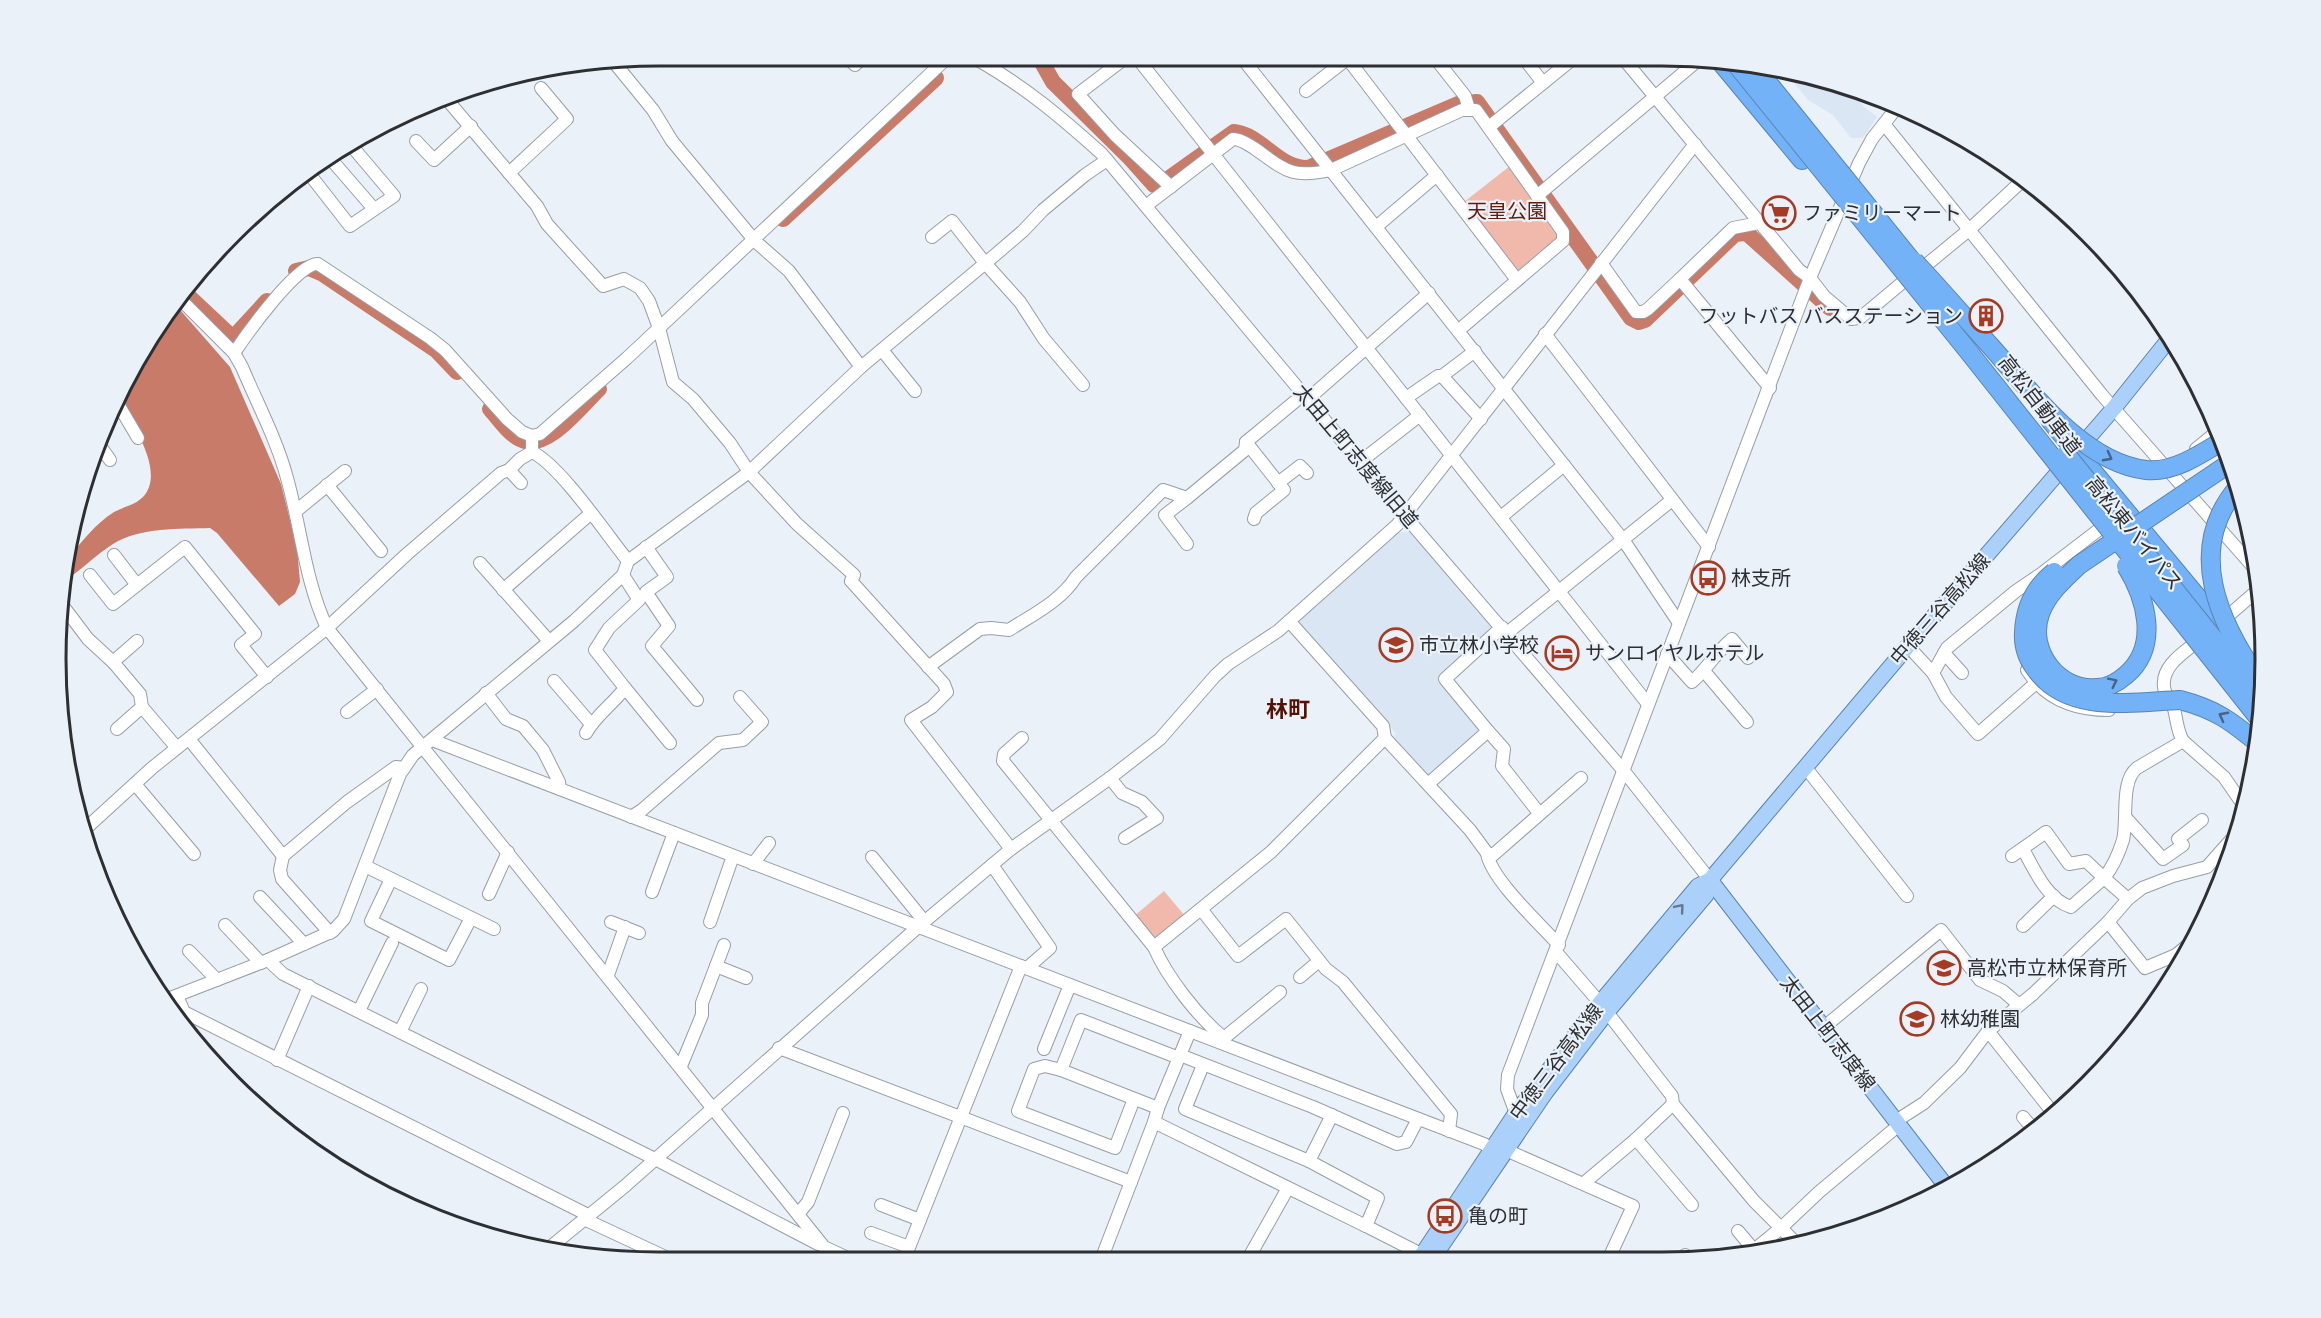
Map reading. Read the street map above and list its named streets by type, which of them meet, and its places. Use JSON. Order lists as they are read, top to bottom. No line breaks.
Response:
{"streets":{"highway":["高松自動車道","高松東バイパス"],"main road":["中徳三谷高松線","太田上町志度線"],"street":["太田上町志度線旧道"]},"crossings":[["太田上町志度線旧道","中徳三谷高松線"],["太田上町志度線旧道","太田上町志度線"],["高松東バイパス","中徳三谷高松線"],["中徳三谷高松線","太田上町志度線"]],"districts":["林町"],"parks":["天皇公園"],"places":{"supermarket":["ファミリーマート"],"building":["フットバス バスステーション"],"bus stop":["林支所","亀の町"],"school or university":["市立林小学校","高松市立林保育所","林幼稚園"],"hotel":["サンロイヤルホテル"]}}
